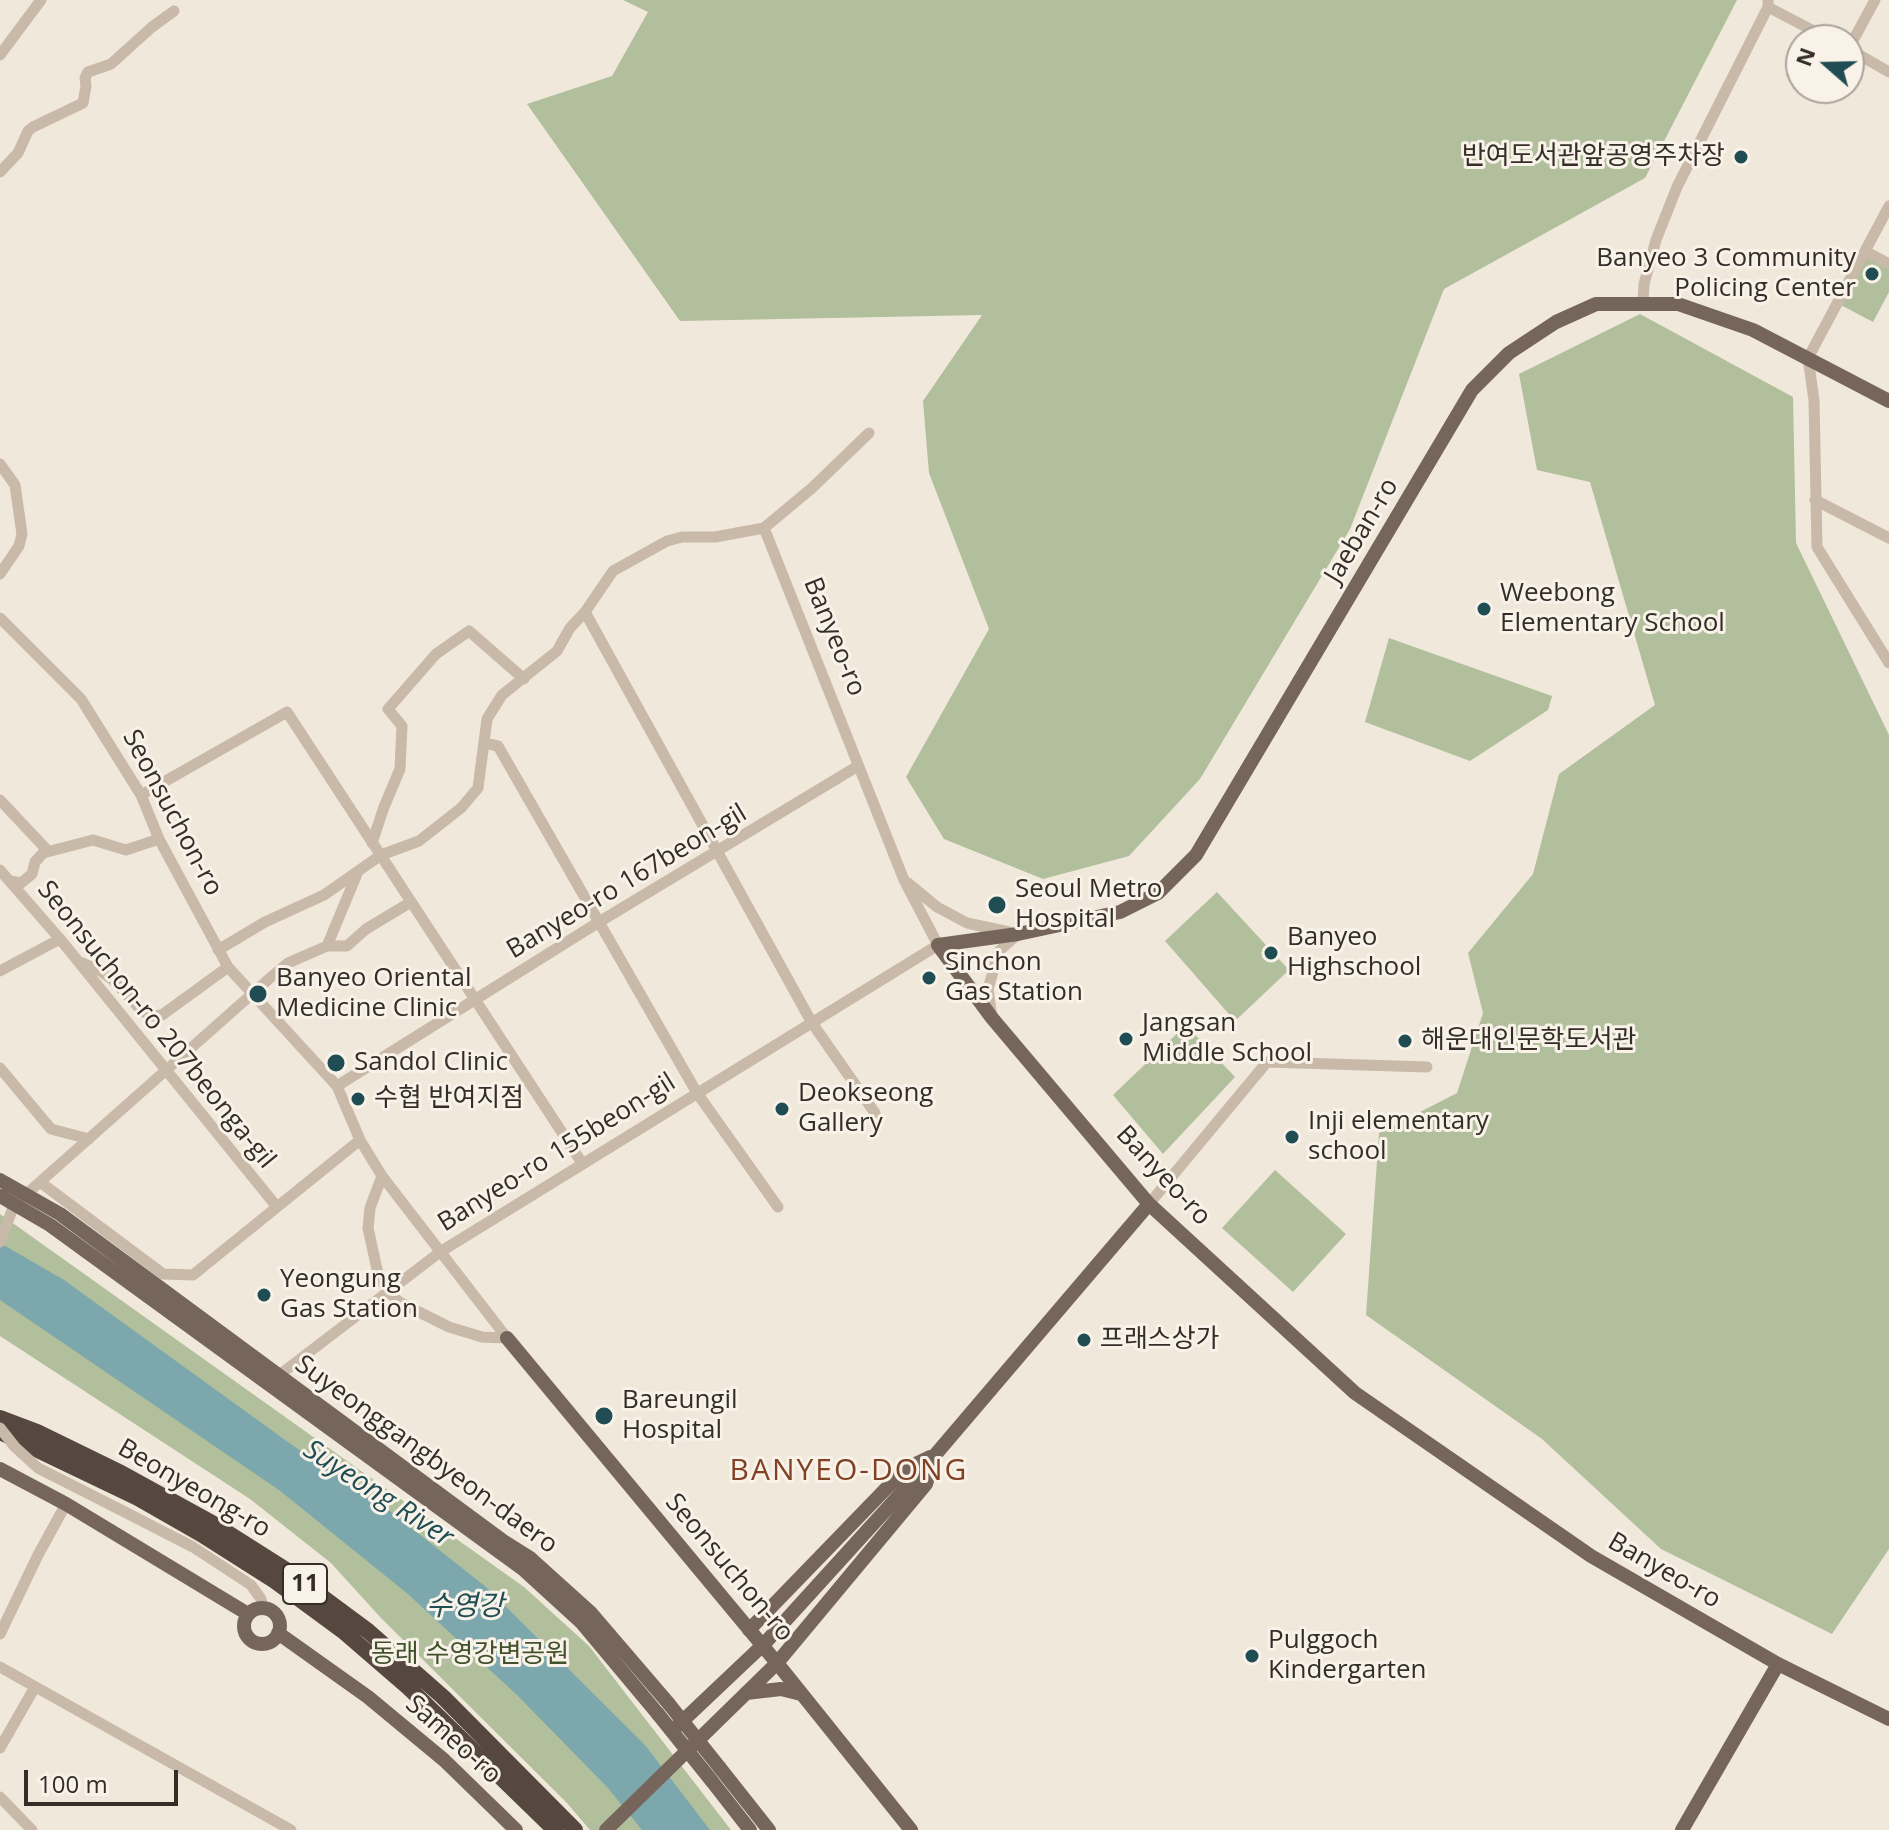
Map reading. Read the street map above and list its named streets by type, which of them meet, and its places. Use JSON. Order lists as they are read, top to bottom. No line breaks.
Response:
{"streets":{"highway":["Beonyeong-ro","11"],"main road":["Jaeban-ro","Banyeo-ro","Seonsuchon-ro","Suyeonggangbyeon-daero","Sameo-ro"],"street":["Banyeo-ro 167beon-gil","Seonsuchon-ro 207beonga-gil","Banyeo-ro 155beon-gil"]},"crossings":[["Jaeban-ro","Banyeo-ro"],["Jaeban-ro","Banyeo-ro 155beon-gil"],["Banyeo-ro","Banyeo-ro 167beon-gil"],["Banyeo-ro","Banyeo-ro 155beon-gil"],["Seonsuchon-ro","Banyeo-ro 167beon-gil"],["Seonsuchon-ro","Banyeo-ro 155beon-gil"],["Banyeo-ro 155beon-gil","Suyeonggangbyeon-daero"]],"districts":["BANYEO-DONG"],"water":["Suyeong River","수영강"],"parks":["동래 수영강변공원"],"places":["반여도서관앞공영주차장","Banyeo 3 Community Policing Center","Weebong Elementary School","Seoul Metro Hospital","Banyeo Highschool","Sinchon Gas Station","Banyeo Oriental Medicine Clinic","Jangsan Middle School","해운대인문학도서관","Sandol Clinic","수협 반여지점","Deokseong Gallery","Inji elementary school","Yeongung Gas Station","프래스상가","Bareungil Hospital","Pulggoch Kindergarten"],"scale_bar":"100 m","north":"left"}
